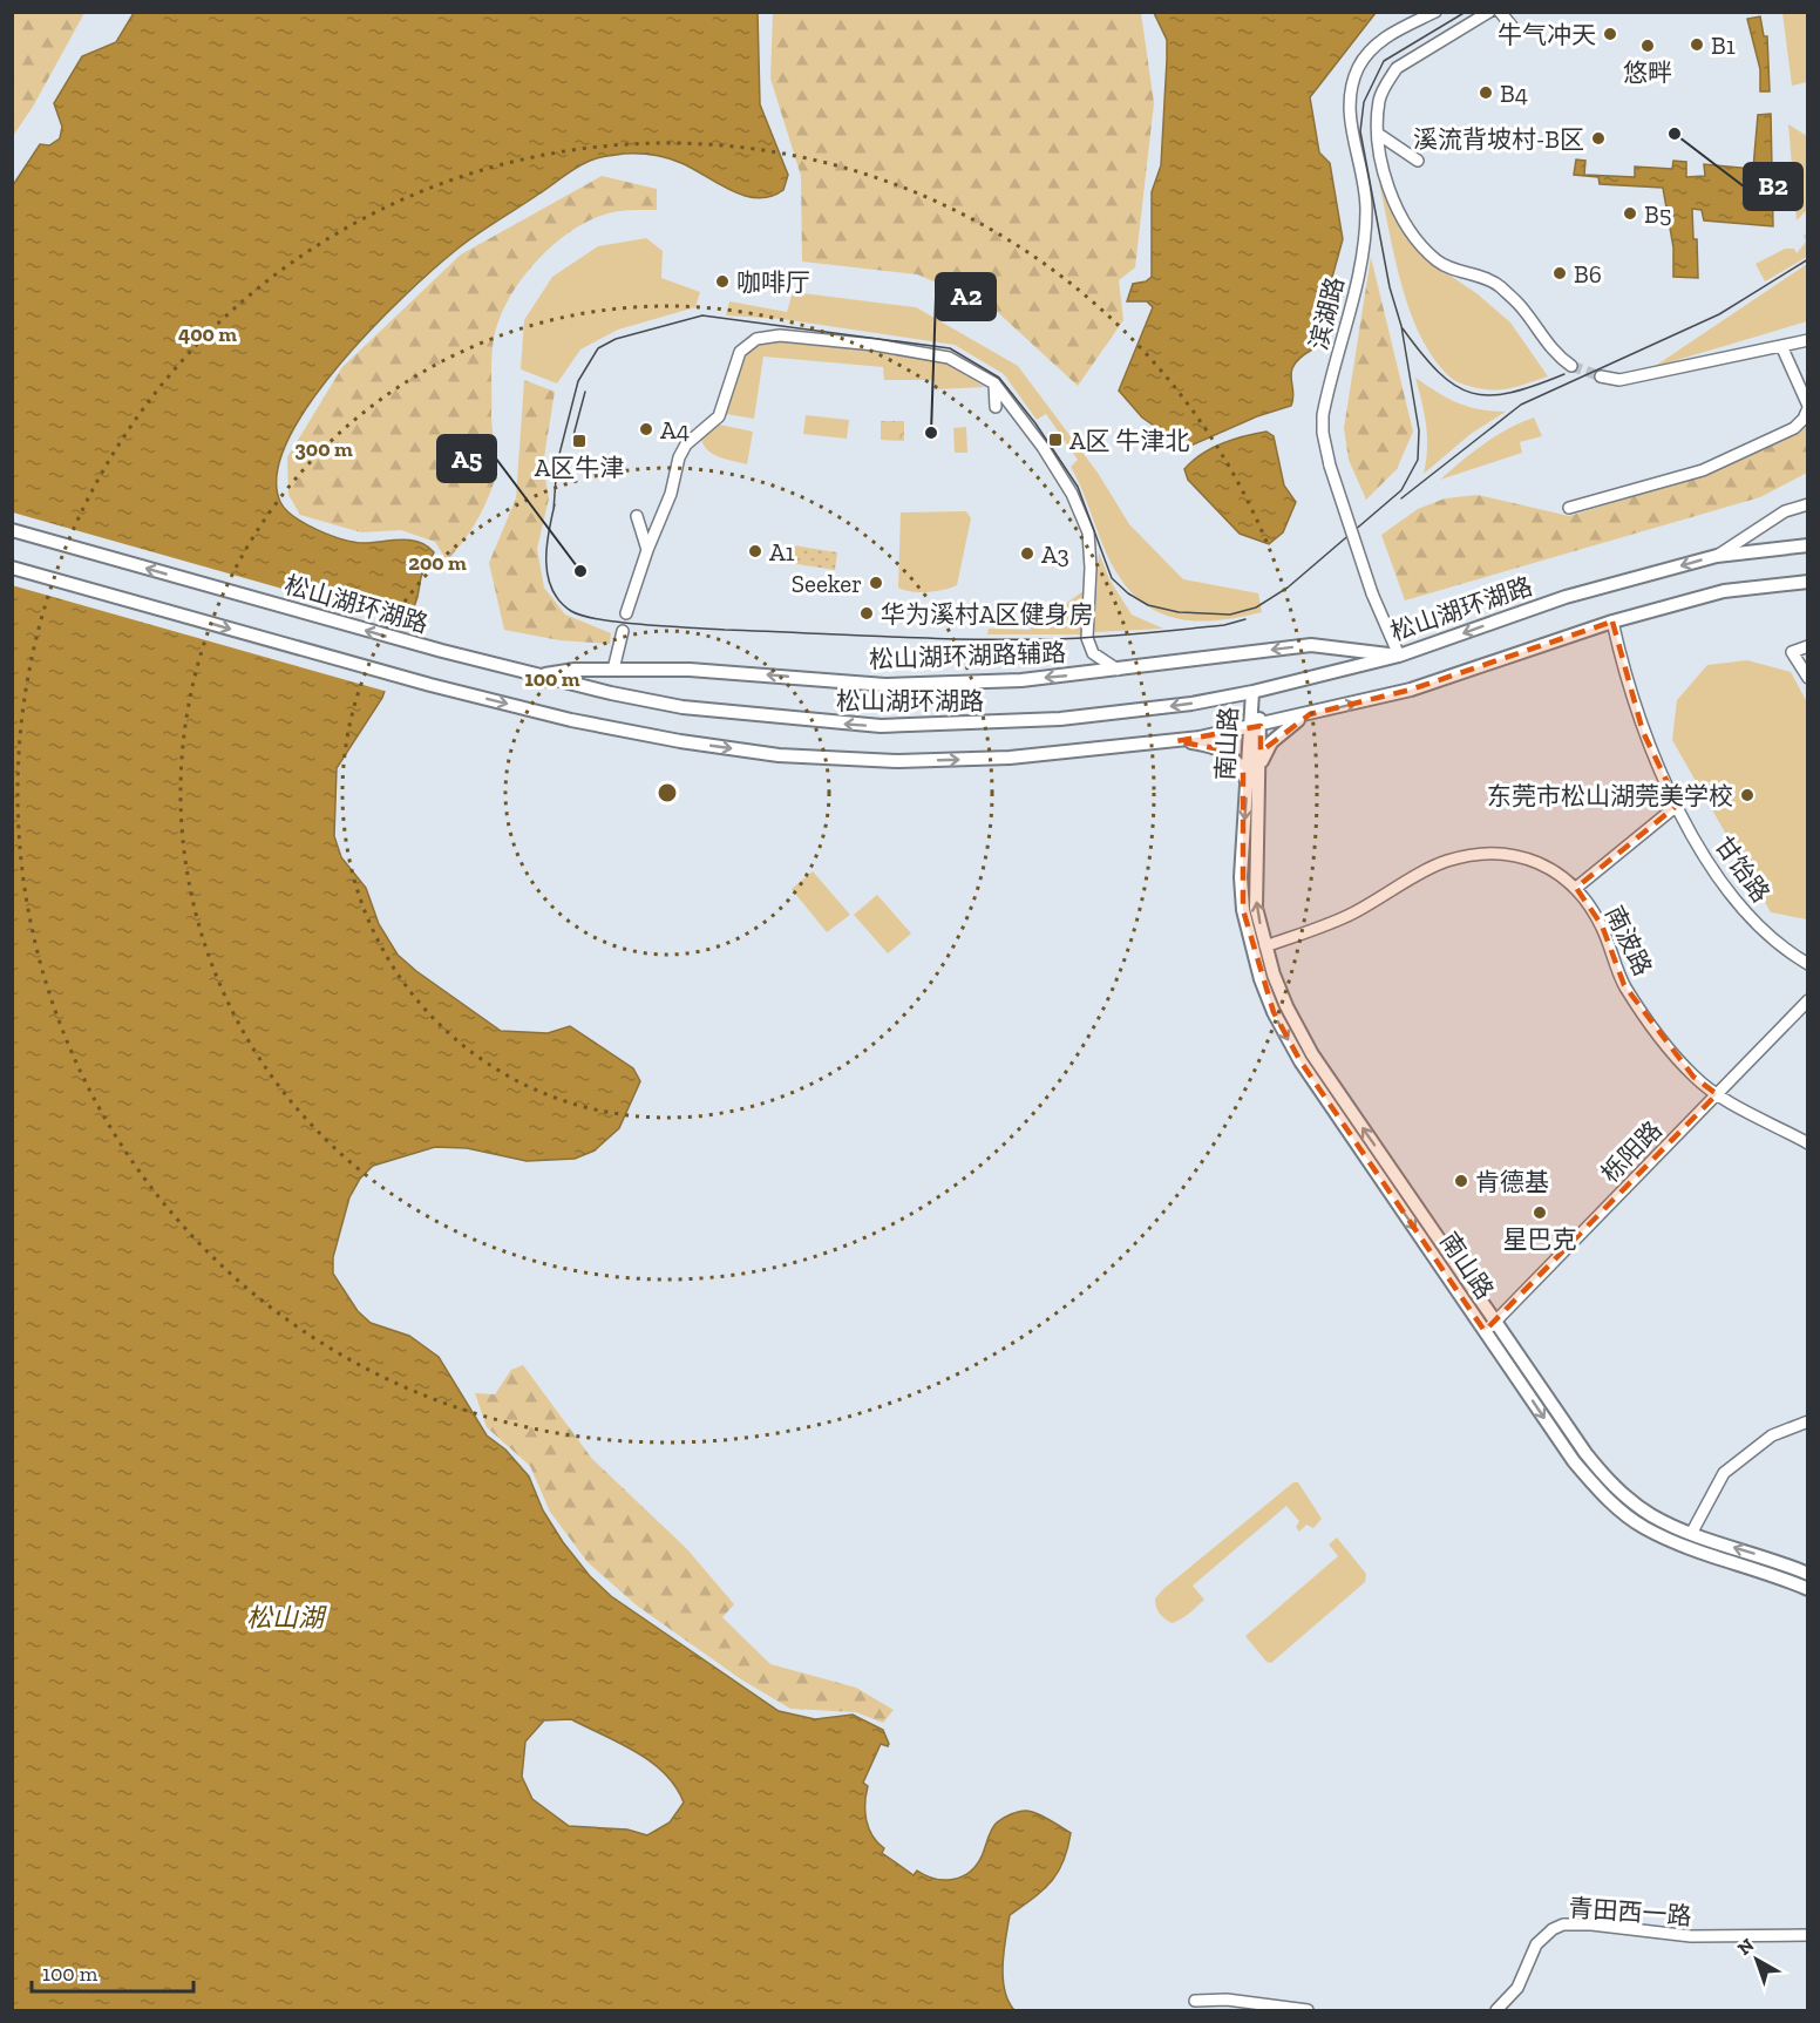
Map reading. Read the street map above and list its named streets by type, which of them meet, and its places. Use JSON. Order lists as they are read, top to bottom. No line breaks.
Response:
{"streets":{"main road":["松山湖环湖路","松山湖环湖路辅路","南山路"],"street":["滨湖路","甘饴路","南波路","栎阳路","青田西一路"]},"crossings":[["滨湖路","松山湖环湖路"],["滨湖路","松山湖环湖路辅路"],["松山湖环湖路","松山湖环湖路辅路"],["松山湖环湖路","南山路"],["南山路","南波路"],["南山路","栎阳路"],["南波路","栎阳路"]],"water":["松山湖"],"places":{"other":["牛气冲天","B1","悠畔","B4","B2","溪流背坡村-B区","B5","B6","咖啡厅","A4","A2","A1","A3","A5","Seeker","华为溪村A区健身房","东莞市松山湖莞美学校","肯德基","星巴克"],"transit":["A区 牛津北","A区牛津"]},"scale_bar":"100 m","north":"top left","rings":["400 m","300 m","200 m","100 m"]}
